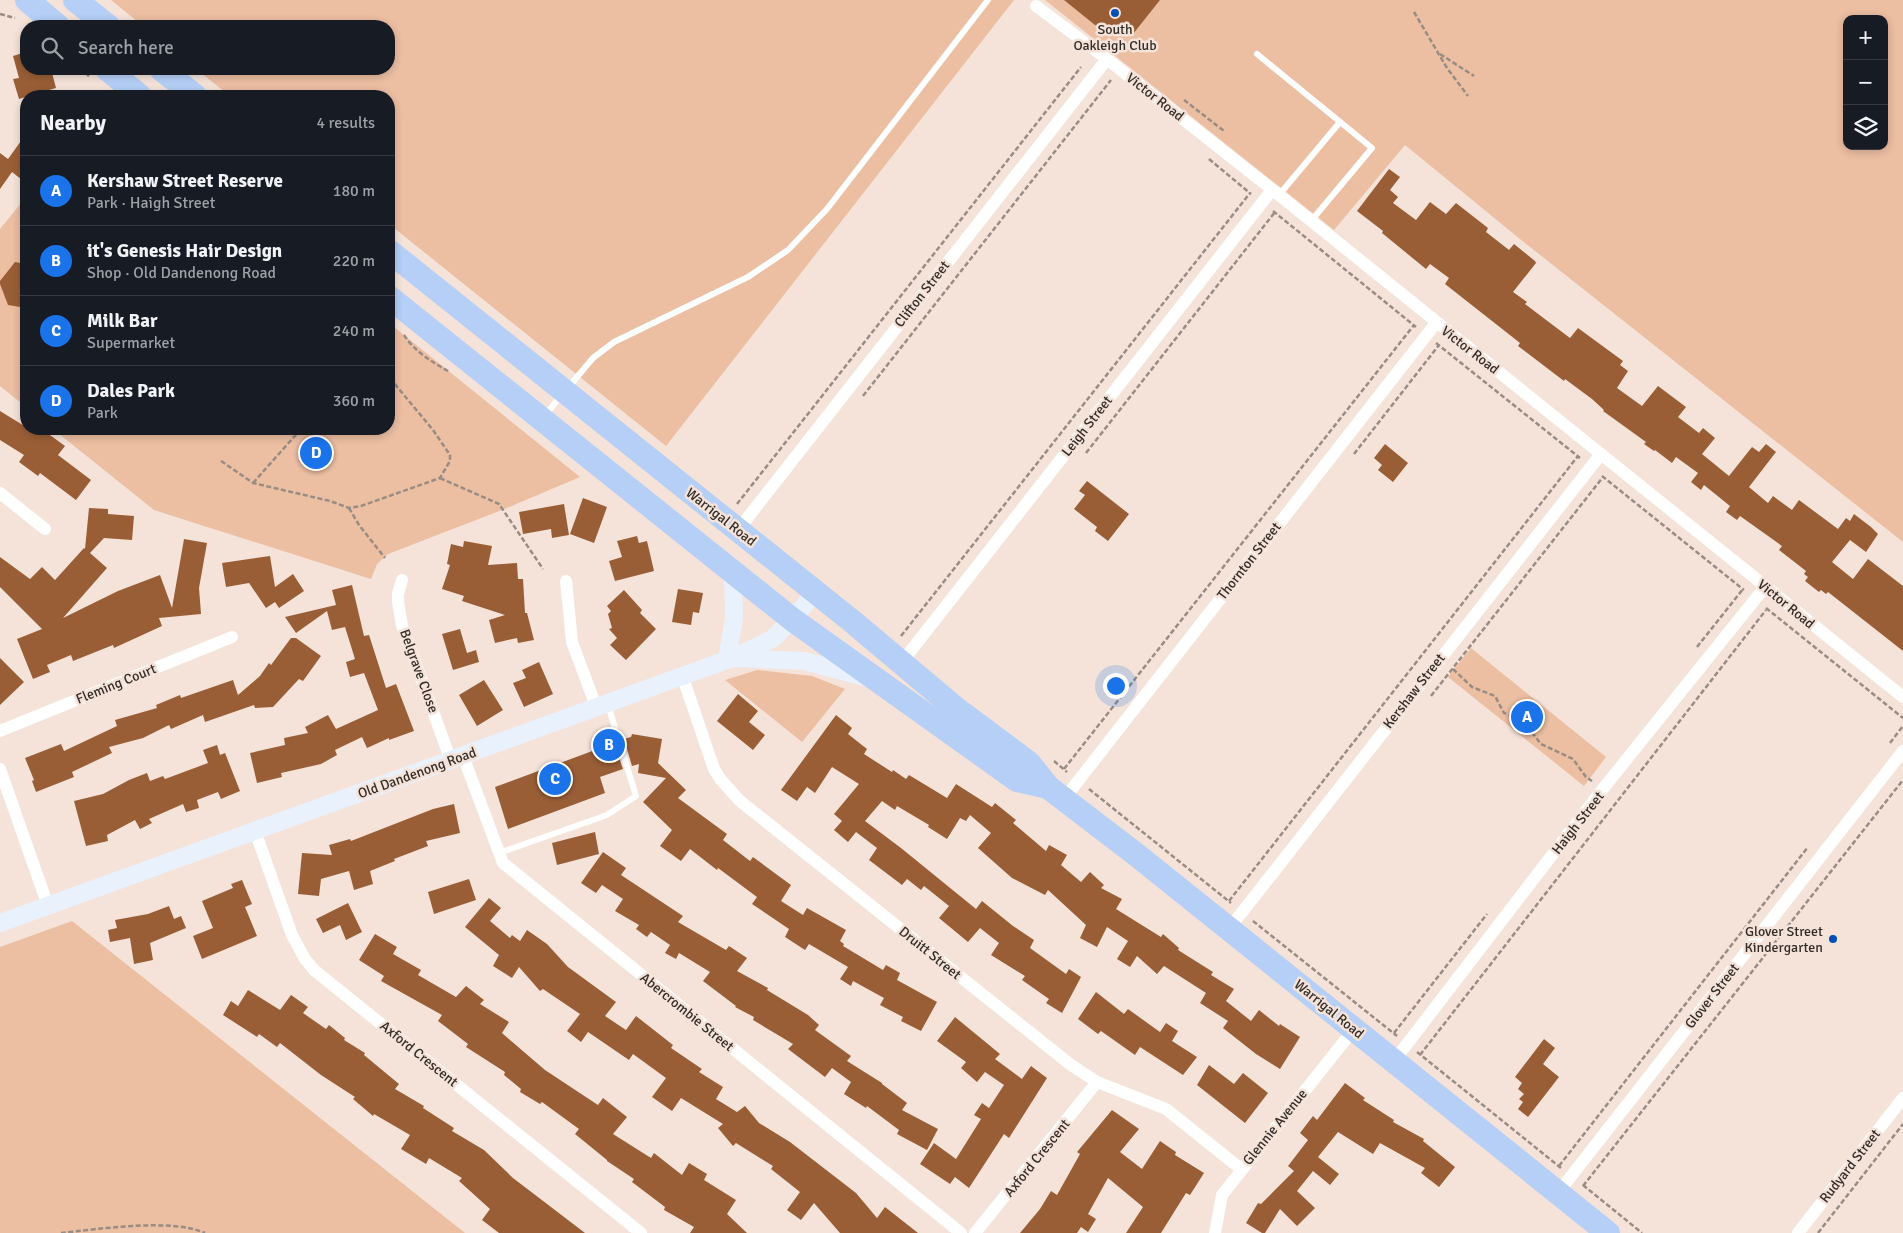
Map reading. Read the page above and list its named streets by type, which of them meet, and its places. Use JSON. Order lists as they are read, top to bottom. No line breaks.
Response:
{"streets":{"highway":["Warrigal Road"],"main road":["Old Dandenong Road"],"street":["Victor Road","Clifton Street","Leigh Street","Thornton Street","Belgrave Close","Fleming Court","Kershaw Street","Haigh Street","Druitt Street","Glover Street","Abercrombie Street","Axford Crescent","Glennie Avenue","Rudyard Street"]},"crossings":[["Victor Road","Clifton Street"],["Victor Road","Leigh Street"],["Victor Road","Thornton Street"],["Victor Road","Kershaw Street"],["Victor Road","Haigh Street"],["Clifton Street","Warrigal Road"],["Leigh Street","Warrigal Road"],["Warrigal Road","Thornton Street"],["Warrigal Road","Kershaw Street"],["Warrigal Road","Old Dandenong Road"],["Warrigal Road","Haigh Street"],["Warrigal Road","Glover Street"],["Warrigal Road","Glennie Avenue"],["Belgrave Close","Old Dandenong Road"],["Belgrave Close","Abercrombie Street"],["Old Dandenong Road","Druitt Street"],["Old Dandenong Road","Abercrombie Street"],["Old Dandenong Road","Axford Crescent"],["Druitt Street","Axford Crescent"],["Druitt Street","Glennie Avenue"]],"places":["South Oakleigh Club","Glover Street Kindergarten"],"page":{"map_buttons":["+","−"],"search":"Search here","heading":["Nearby","4 results"],"list":[{"mark":"A","name":"Kershaw Street Reserve","note":"Park · Haigh Street","value":"180 m"},{"mark":"B","name":"it's Genesis Hair Design","note":"Shop · Old Dandenong Road","value":"220 m"},{"mark":"C","name":"Milk Bar","note":"Supermarket","value":"240 m"},{"mark":"D","name":"Dales Park","note":"Park","value":"360 m"}],"pins":["D","A","B","C"]}}
